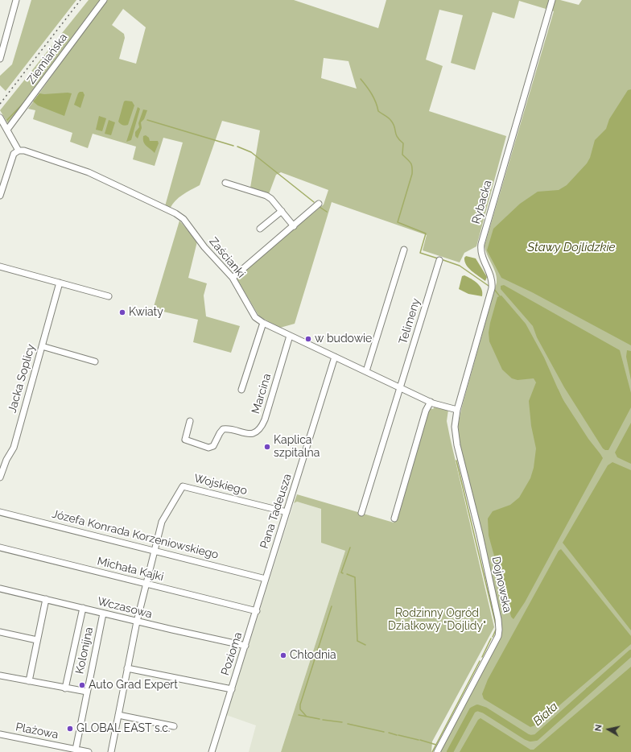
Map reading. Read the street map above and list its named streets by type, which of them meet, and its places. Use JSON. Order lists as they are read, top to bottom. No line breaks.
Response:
{"streets":{"street":["Ziemiańska","Rybacka","Zaścianki","Telimeny","Jacka Soplicy","Marcina","Wojskiego","Pana Tadeusza","Józefa Konrada Korzeniowskiego","Michała Kajki","Dojnowska","Wczasowa","Kolonijna","Pozioma","Plażowa"]},"crossings":[["Rybacka","Zaścianki"],["Rybacka","Dojnowska"],["Zaścianki","Telimeny"],["Zaścianki","Marcina"],["Zaścianki","Pana Tadeusza"],["Zaścianki","Dojnowska"],["Wojskiego","Pana Tadeusza"],["Wojskiego","Józefa Konrada Korzeniowskiego"],["Pana Tadeusza","Pozioma"],["Józefa Konrada Korzeniowskiego","Pozioma"],["Michała Kajki","Pozioma"],["Wczasowa","Kolonijna"],["Wczasowa","Pozioma"],["Kolonijna","Plażowa"]],"water":["Stawy Dojlidzkie","Biała"],"parks":["Rodzinny Ogród Działkowy \"Dojlidy\""],"places":["Kwiaty","w budowie","Kaplica szpitalna","Chłodnia","Auto Grad Expert","GLOBAL EAST s.c."],"north":"left"}
